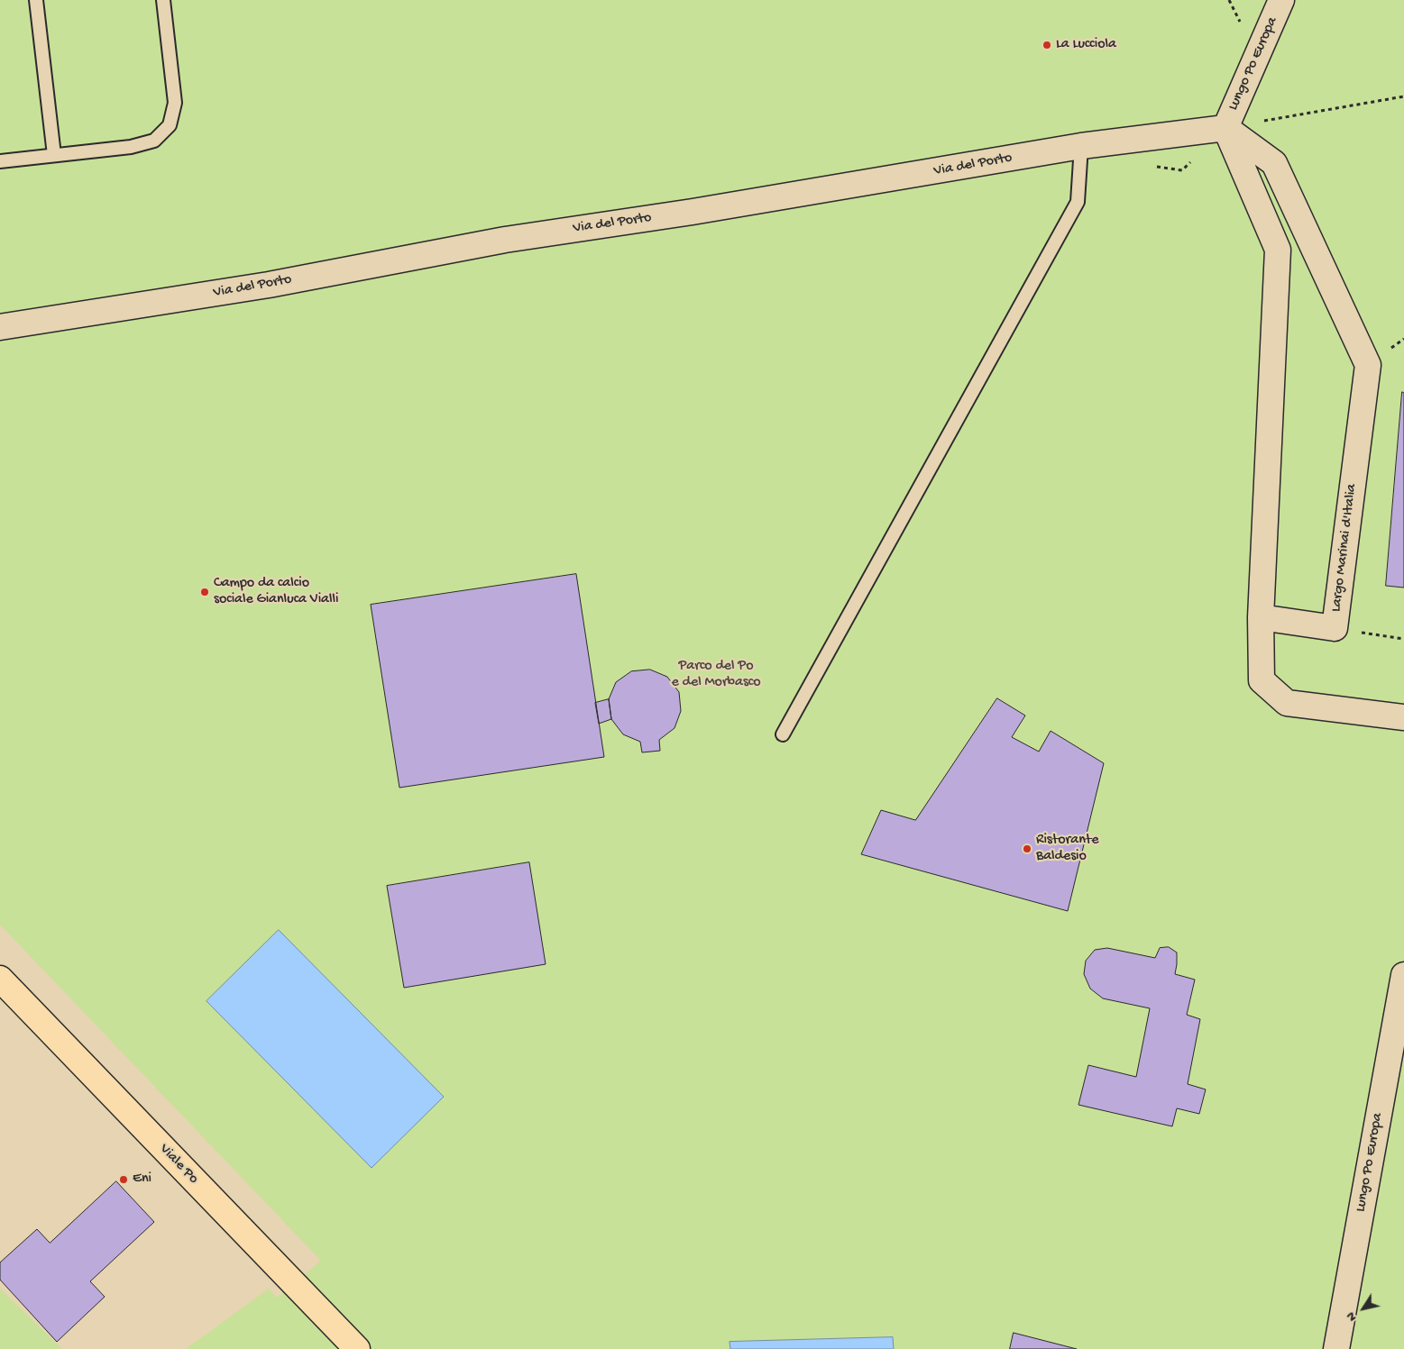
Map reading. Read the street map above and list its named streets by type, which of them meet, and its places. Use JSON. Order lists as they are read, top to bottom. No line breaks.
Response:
{"streets":{"main road":["Viale Po"],"street":["Lungo Po Europa","Via del Porto","Largo Marinai d'Italia"]},"crossings":[["Lungo Po Europa","Via del Porto"],["Lungo Po Europa","Largo Marinai d'Italia"],["Via del Porto","Largo Marinai d'Italia"]],"parks":["Parco del Po e del Morbasco"],"places":["La Lucciola","Campo da calcio sociale Gianluca Vialli","Ristorante Baldesio","Eni"],"north":"bottom left"}
